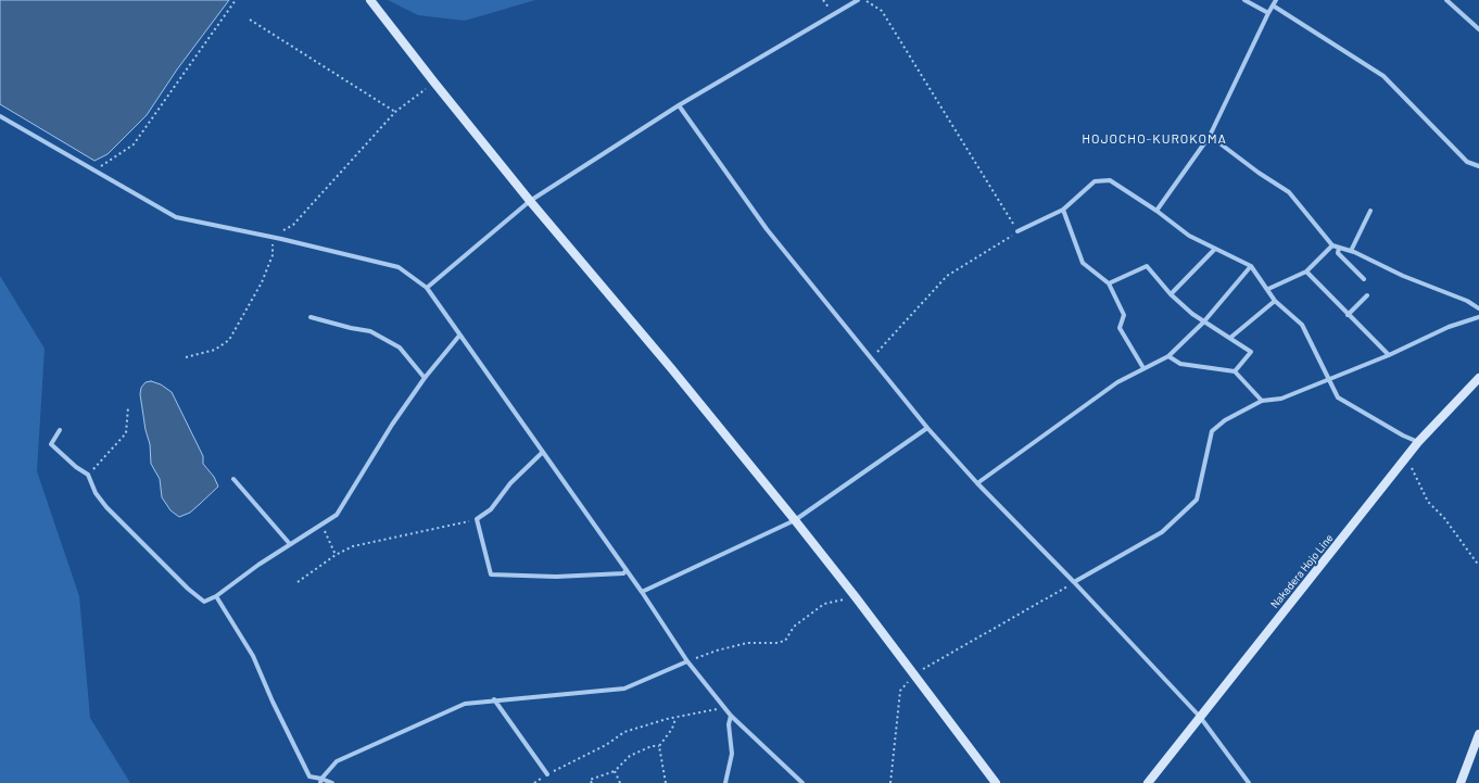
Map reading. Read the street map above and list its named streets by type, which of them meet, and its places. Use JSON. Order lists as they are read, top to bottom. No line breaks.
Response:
{"streets":{"street":["Nakadera Hojo Line"]},"districts":["HOJOCHO-KUROKOMA"]}
